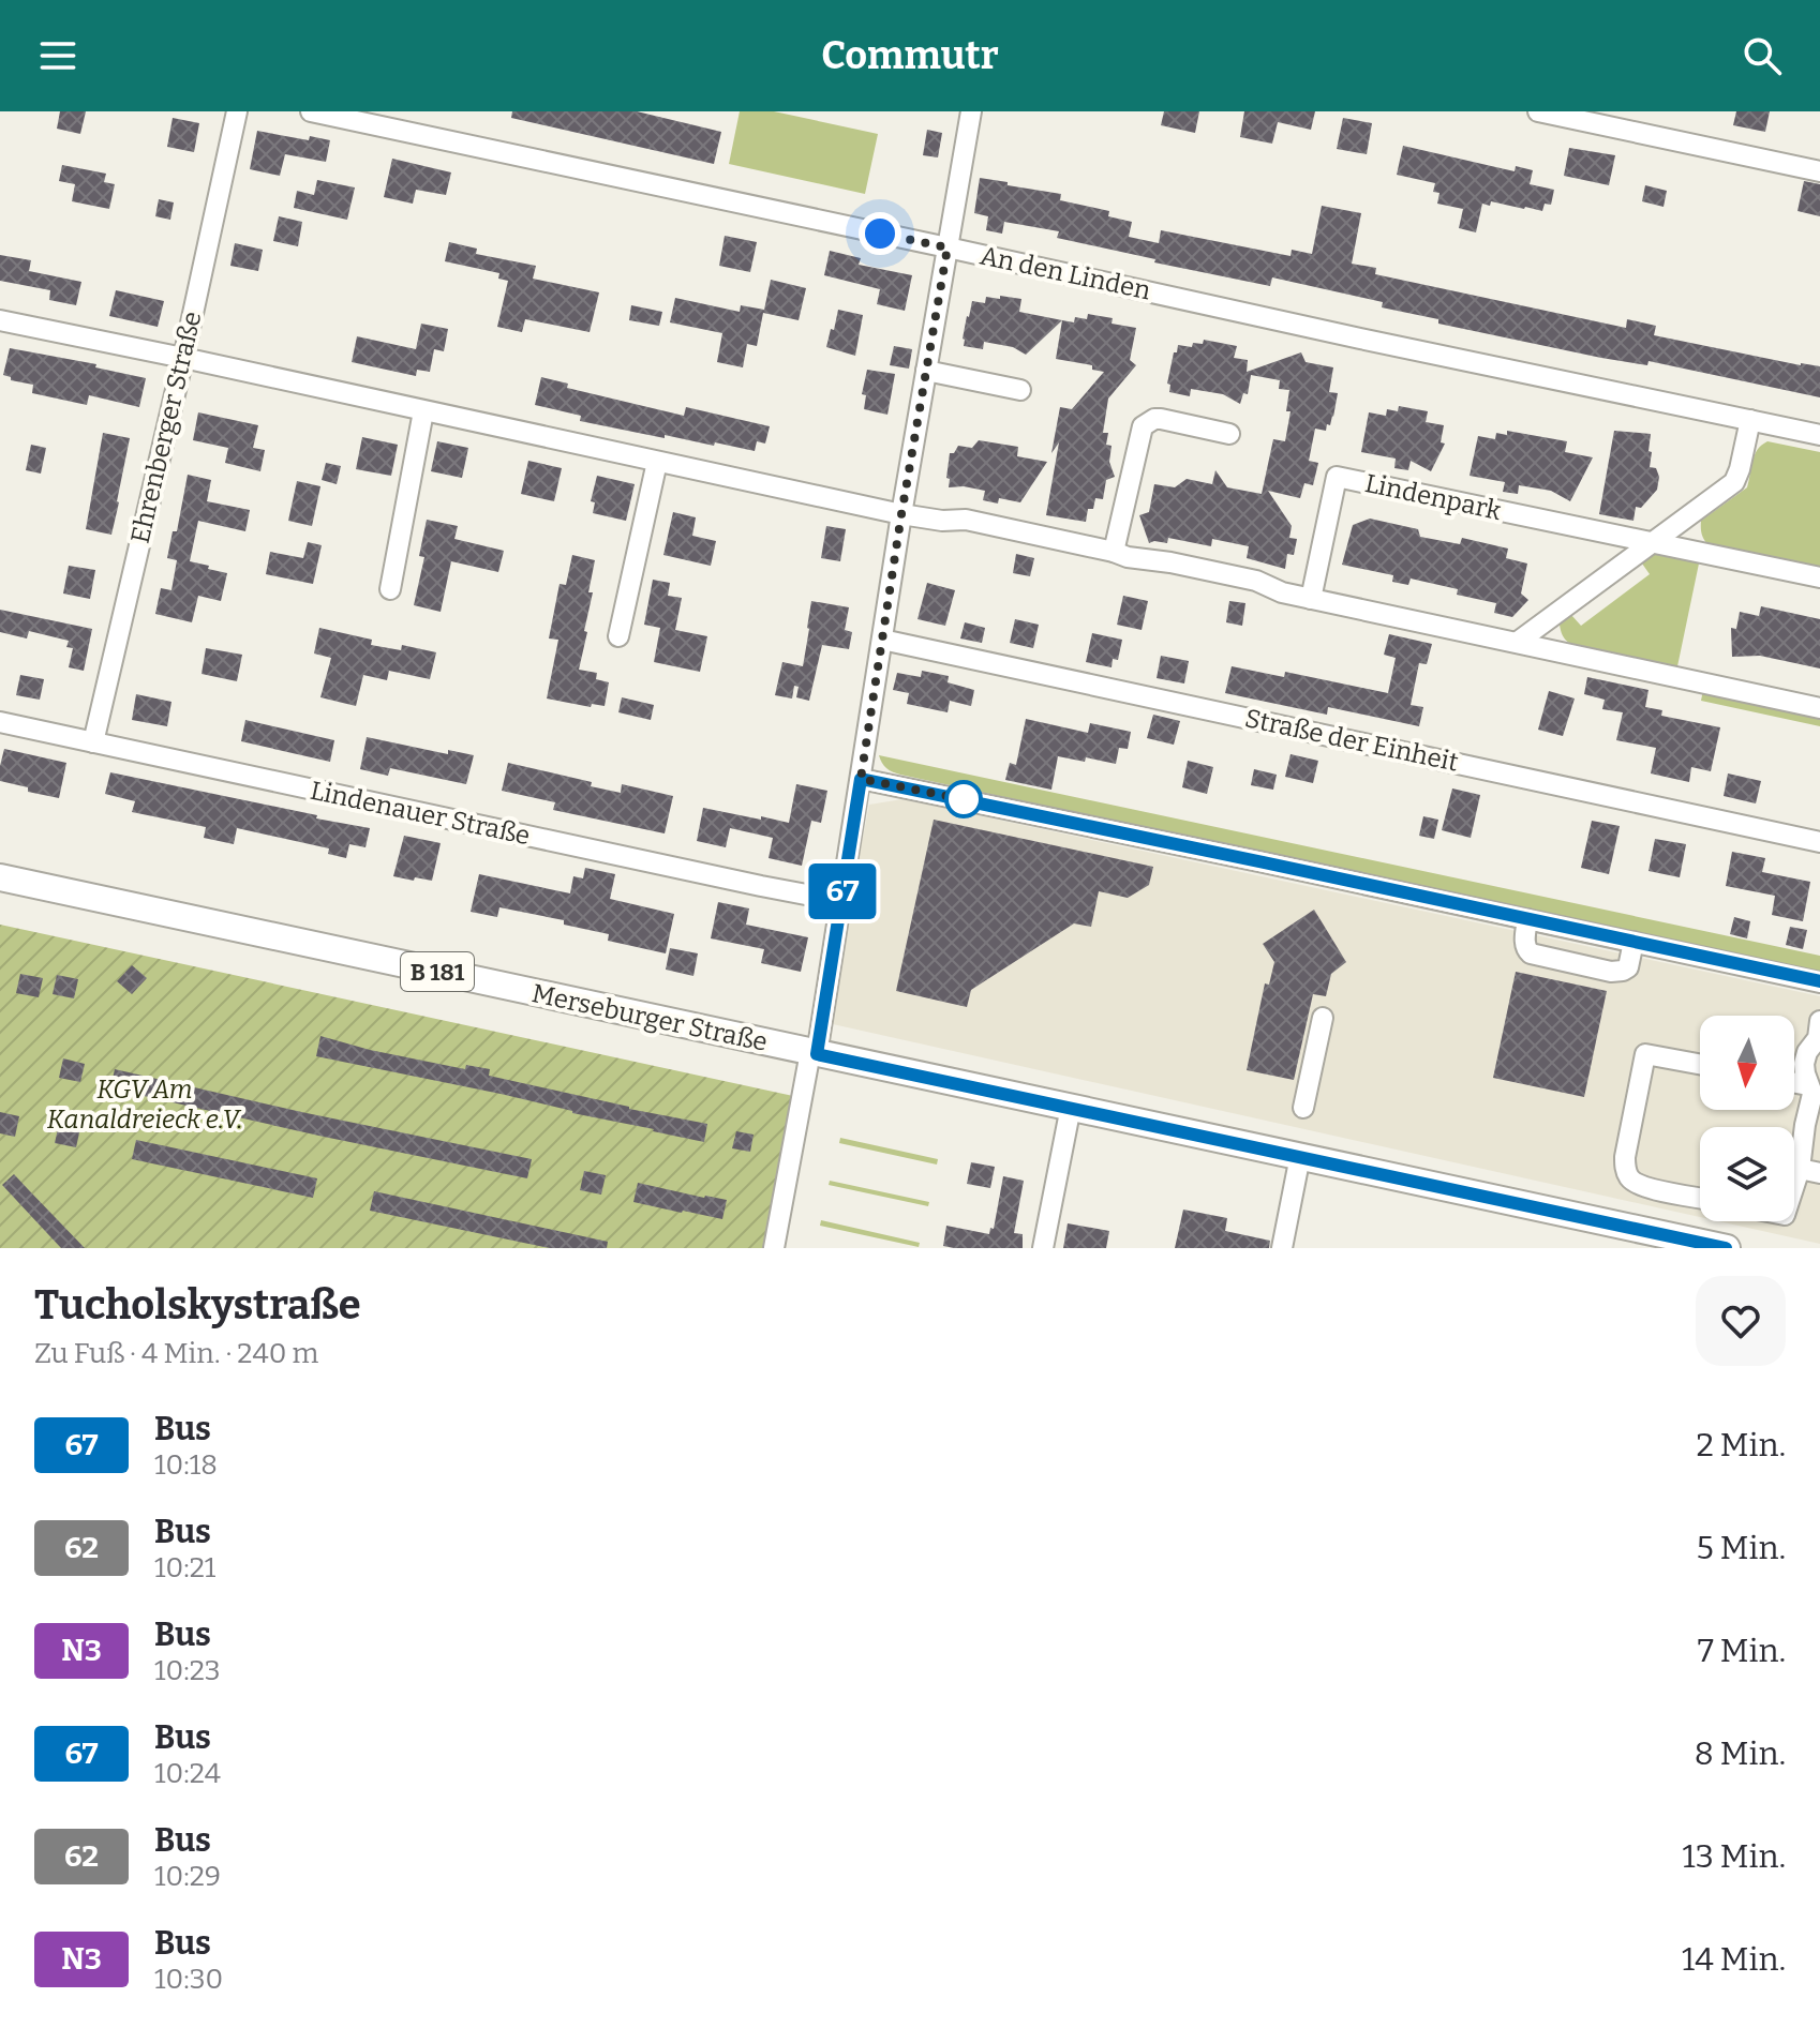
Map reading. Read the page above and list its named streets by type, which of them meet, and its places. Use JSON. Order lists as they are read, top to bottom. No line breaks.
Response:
{"streets":{"main road":["B 181","Merseburger Straße"],"street":["An den Linden","Ehrenberger Straße","Lindenpark","Straße der Einheit","Lindenauer Straße"]},"crossings":[["Ehrenberger Straße","Lindenauer Straße"]],"parks":["KGV Am Kanaldreieck e.V."],"lines":["bus line 67"],"north":"bottom","page":{"header":"Commutr","on_map":"67","heading":["Tucholskystraße","Zu Fuß · 4 Min. · 240 m"],"list":[{"mark":"67","name":"Bus","note":"10:18","value":"2 Min."},{"mark":"62","name":"Bus","note":"10:21","value":"5 Min."},{"mark":"N3","name":"Bus","note":"10:23","value":"7 Min."},{"mark":"67","name":"Bus","note":"10:24","value":"8 Min."},{"mark":"62","name":"Bus","note":"10:29","value":"13 Min."},{"mark":"N3","name":"Bus","note":"10:30","value":"14 Min."}]}}
